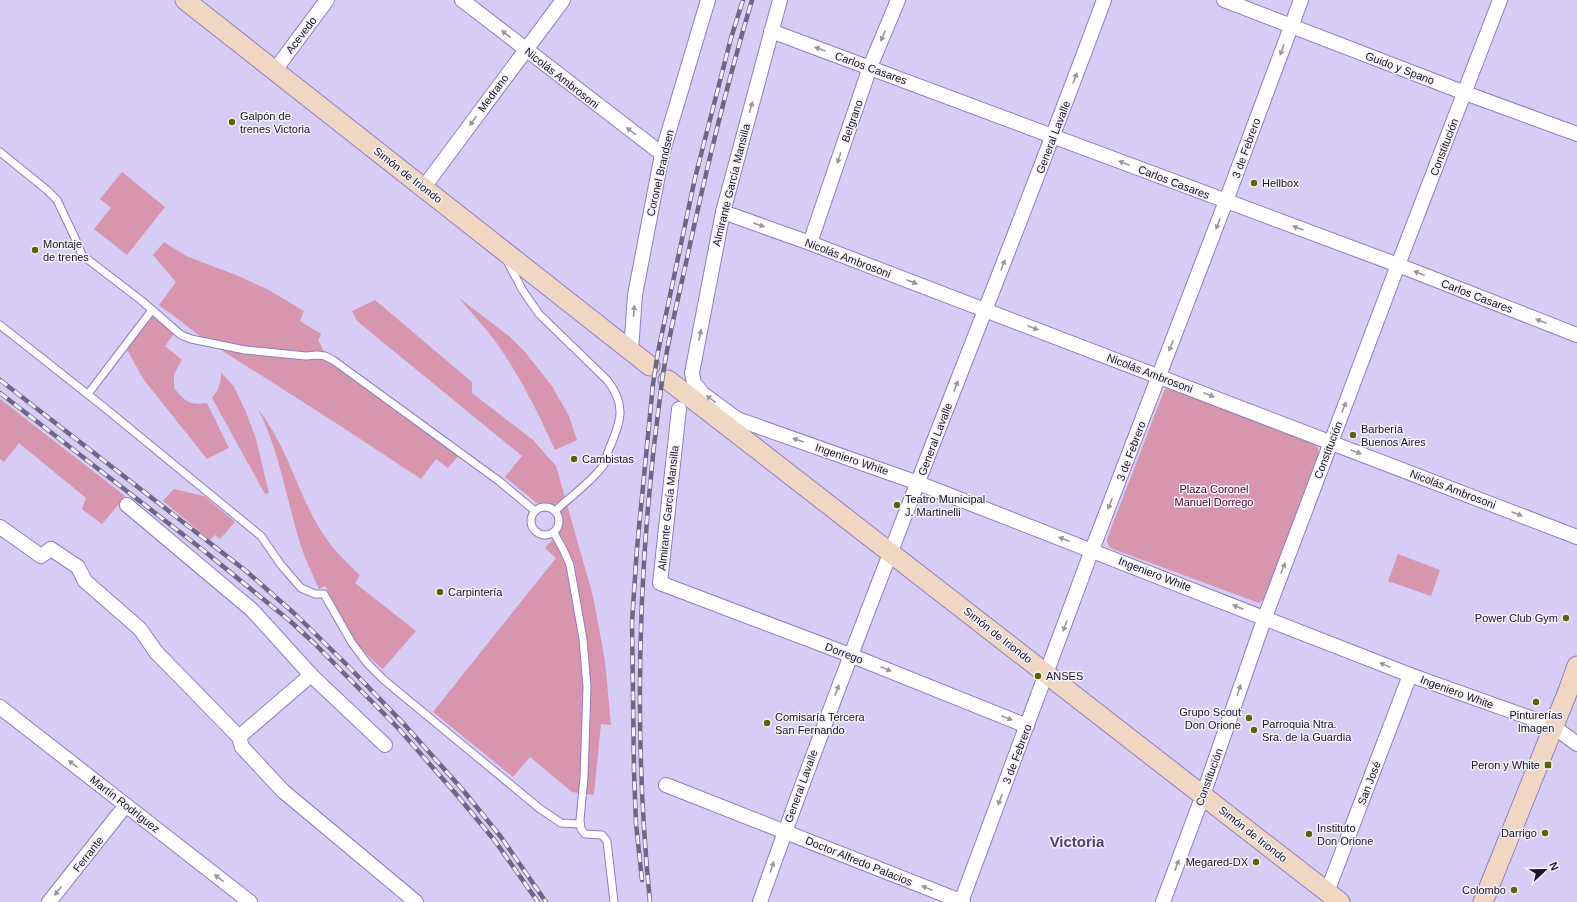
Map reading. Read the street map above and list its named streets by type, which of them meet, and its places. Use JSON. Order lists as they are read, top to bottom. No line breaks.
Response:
{"streets":{"street":["Acevedo","Carlos Casares","Guido y Spano","Nicolás Ambrosoni","Medrano","Belgrano","General Lavalle","Constitución","3 de Febrero","Coronel Brandsen","Simón de Iriondo","Almirante García Mansilla","Ingeniero White","Dorrego","San José","Martín Rodríguez","Ferrante","Doctor Alfredo Palacios"]},"crossings":[["Acevedo","Simón de Iriondo"],["Carlos Casares","Belgrano"],["Carlos Casares","General Lavalle"],["Carlos Casares","Constitución"],["Carlos Casares","3 de Febrero"],["Carlos Casares","Almirante García Mansilla"],["Guido y Spano","Constitución"],["Guido y Spano","3 de Febrero"],["Nicolás Ambrosoni","Medrano"],["Nicolás Ambrosoni","Belgrano"],["Nicolás Ambrosoni","General Lavalle"],["Nicolás Ambrosoni","Constitución"],["Nicolás Ambrosoni","3 de Febrero"],["Nicolás Ambrosoni","Coronel Brandsen"],["Nicolás Ambrosoni","Almirante García Mansilla"],["Medrano","Simón de Iriondo"],["General Lavalle","Simón de Iriondo"],["General Lavalle","Ingeniero White"],["General Lavalle","Dorrego"],["General Lavalle","Doctor Alfredo Palacios"],["Constitución","Simón de Iriondo"],["Constitución","Ingeniero White"],["3 de Febrero","Simón de Iriondo"],["3 de Febrero","Ingeniero White"],["3 de Febrero","Dorrego"],["3 de Febrero","Doctor Alfredo Palacios"],["Coronel Brandsen","Simón de Iriondo"],["Simón de Iriondo","Almirante García Mansilla"],["Simón de Iriondo","Ingeniero White"],["Simón de Iriondo","San José"],["Almirante García Mansilla","Dorrego"],["Ingeniero White","San José"],["Martín Rodríguez","Ferrante"]],"one_way":["Carlos Casares","Medrano","Belgrano","General Lavalle","Constitución","3 de Febrero","Coronel Brandsen","Almirante García Mansilla","Ingeniero White","Dorrego","Ferrante","Doctor Alfredo Palacios"],"districts":["Victoria"],"parks":["Plaza Coronel Manuel Dorrego"],"places":{"other":["Galpón de trenes Victoria","Hellbox","Montaje de trenes","Barbería Buenos Aires","Cambistas","Teatro Municipal J. Martinelli","Carpintería","Power Club Gym","ANSES","Pinturerías Imagen","Grupo Scout Don Orione","Comisaría Tercera San Fernando","Parroquia Ntra. Sra. de la Guardia","Darrigo","Instituto Don Orione","Megared-DX","Colombo"],"transit":["Peron y White"]},"north":"right"}
